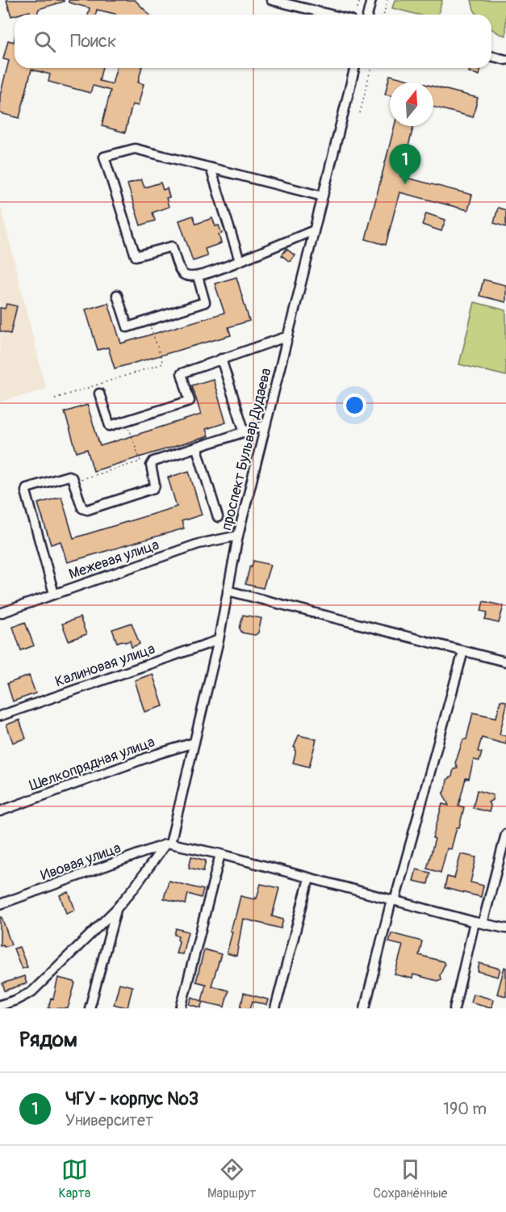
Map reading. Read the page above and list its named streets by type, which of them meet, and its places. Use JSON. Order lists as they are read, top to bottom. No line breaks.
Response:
{"streets":{"street":["проспект Бульвар Дудаева","Межевая улица","Калиновая улица","Шелкопрядная улица","Ивовая улица"]},"crossings":[["проспект Бульвар Дудаева","Межевая улица"],["проспект Бульвар Дудаева","Калиновая улица"],["проспект Бульвар Дудаева","Шелкопрядная улица"],["проспект Бульвар Дудаева","Ивовая улица"]],"north":"top","page":{"search":"Поиск","pins":"1","heading":"Рядом","list":[{"mark":"1","name":"ЧГУ - корпус №3","note":"Университет","value":"190 m"}],"nav":["Карта","Маршрут","Сохранённые"]}}
